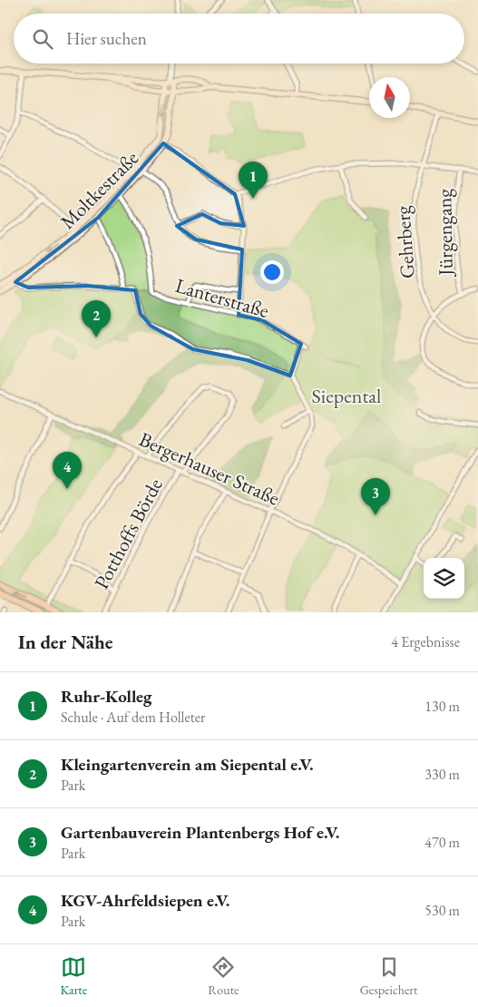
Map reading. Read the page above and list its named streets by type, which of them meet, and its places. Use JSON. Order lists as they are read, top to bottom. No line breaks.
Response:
{"streets":{"street":["Moltkestraße","Jürgengang","Gehrberg","Lanterstraße","Bergerhauser Straße","Potthoffs Börde"]},"crossings":[["Moltkestraße","Lanterstraße"],["Bergerhauser Straße","Potthoffs Börde"]],"parks":["Siepental"],"north":"top","page":{"search":"Hier suchen","pins":["1","2","4","3"],"heading":["In der Nähe","4 Ergebnisse"],"list":[{"mark":"1","name":"Ruhr-Kolleg","note":"Schule · Auf dem Holleter","value":"130 m"},{"mark":"2","name":"Kleingartenverein am Siepental e.V.","note":"Park","value":"330 m"},{"mark":"3","name":"Gartenbauverein Plantenbergs Hof e.V.","note":"Park","value":"470 m"},{"mark":"4","name":"KGV-Ahrfeldsiepen e.V.","note":"Park","value":"530 m"}],"nav":["Karte","Route","Gespeichert"]}}
